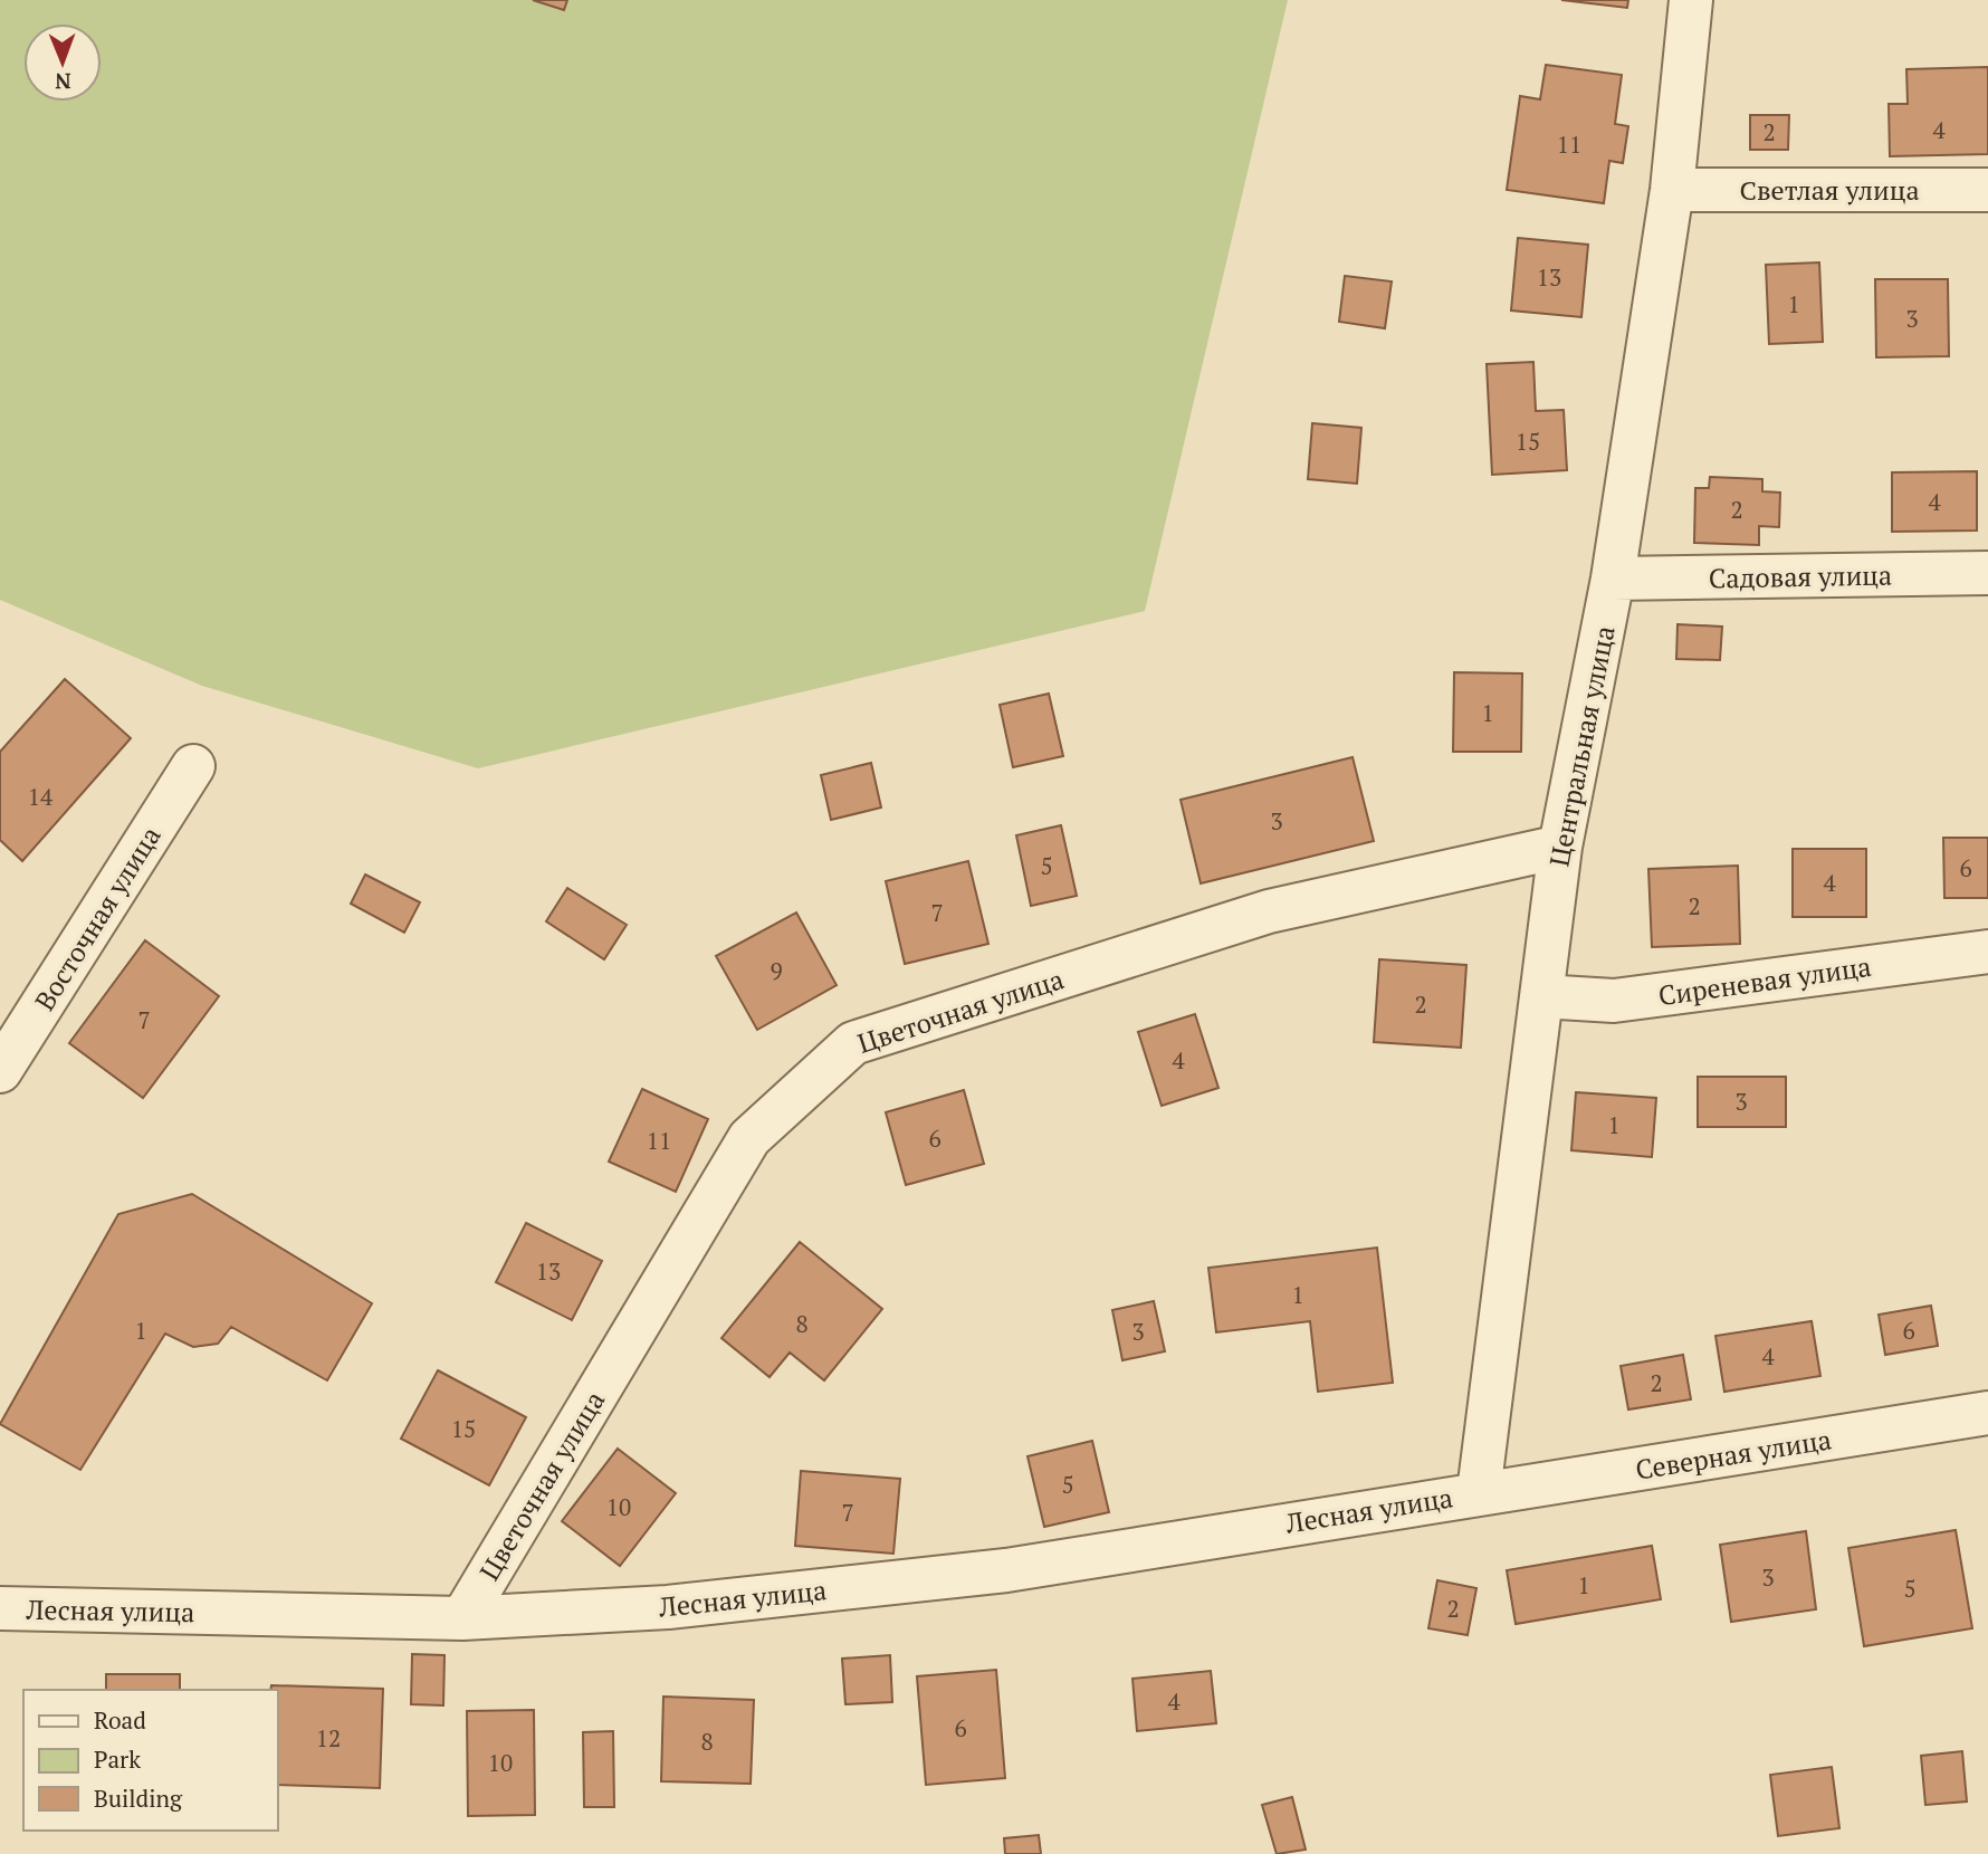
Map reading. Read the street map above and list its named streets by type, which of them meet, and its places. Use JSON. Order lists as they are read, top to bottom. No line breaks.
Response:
{"streets":{"street":["Светлая улица","Садовая улица","Центральная улица","Восточная улица","Сиреневая улица","Цветочная улица","Северная улица","Лесная улица"]},"crossings":[["Светлая улица","Центральная улица"],["Садовая улица","Центральная улица"],["Центральная улица","Сиреневая улица"],["Центральная улица","Цветочная улица"],["Центральная улица","Северная улица"],["Центральная улица","Лесная улица"],["Цветочная улица","Лесная улица"],["Северная улица","Лесная улица"]],"house_numbers":["4","2","11","13","1","3","15","4","2","1","14","3","5","6","4","2","7","9","2","7","4","3","1","6","11","13","1","8","1","6","3","4","2","15","5","10","7","3","1","5","2","4","6","12","8","10"],"legend":["Road","Park","Building"],"north":"bottom"}
